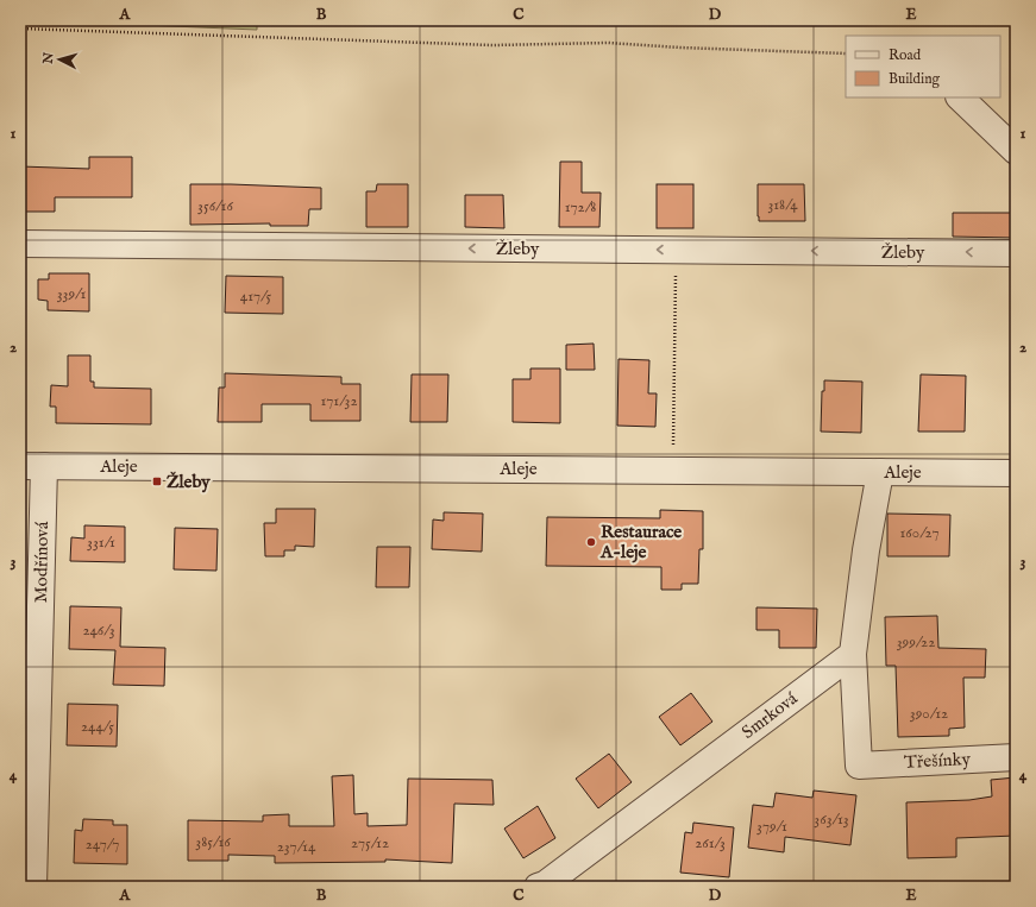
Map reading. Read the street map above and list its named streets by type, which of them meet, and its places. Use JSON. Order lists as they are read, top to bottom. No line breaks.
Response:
{"streets":{"street":["Žleby","Aleje","Modřínová","Smrková","Třešínky"]},"crossings":[["Aleje","Modřínová"],["Smrková","Třešínky"]],"one_way":["Žleby"],"places":{"transit":["Žleby"],"other":["Restaurace A-leje"]},"house_numbers":["318/4","356/16","172/8","339/1","417/5","171/32","160/27","331/1","246/3","399/22","390/12","244/5","363/13","379/1","385/16","275/12","261/3","247/7","237/14"],"legend":["Road","Building"],"north":"left","grid":{"columns":["A","B","C","D","E"],"rows":["1","2","3","4"]}}
